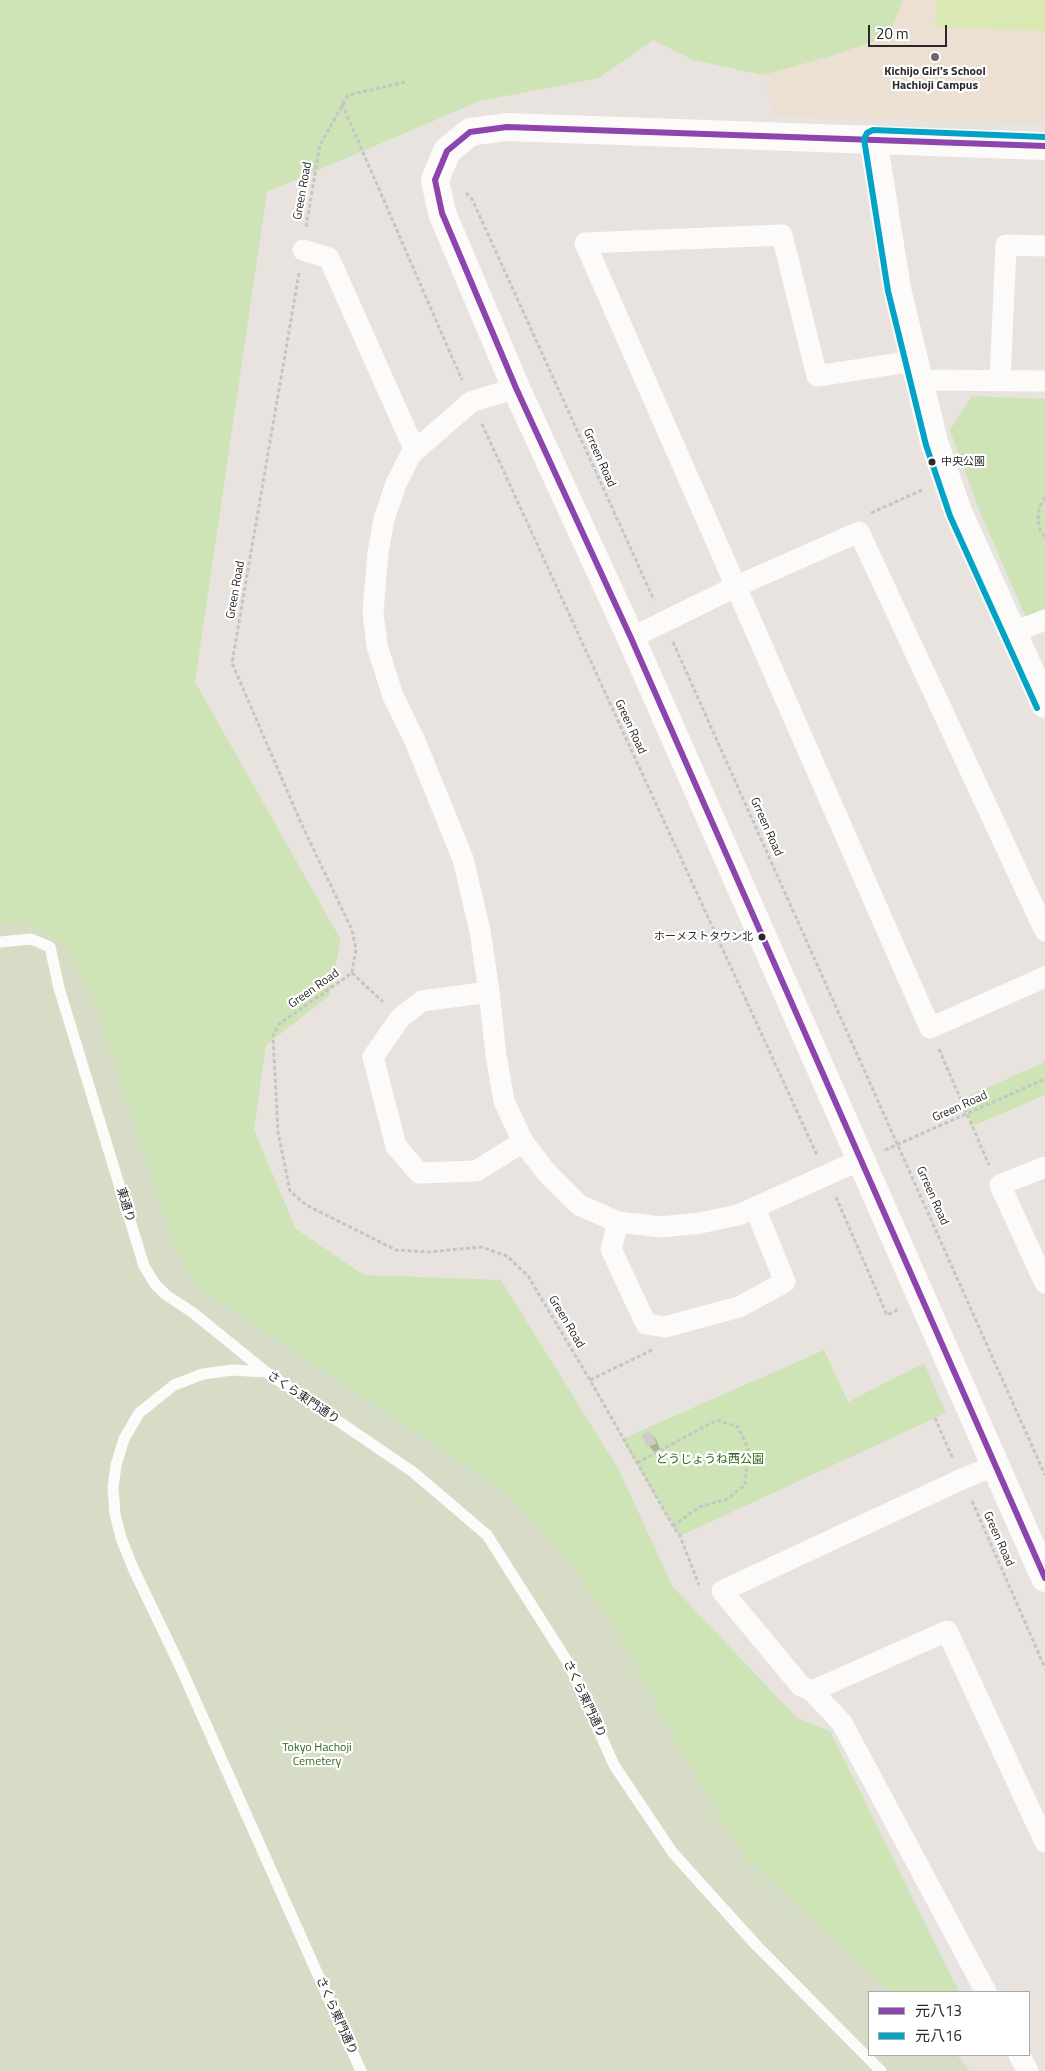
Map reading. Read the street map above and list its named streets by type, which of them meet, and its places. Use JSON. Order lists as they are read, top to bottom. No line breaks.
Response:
{"streets":{"lane":["東通り","さくら東門通り"],"path":["Green Road","Grreen Road"]},"crossings":[["Green Road","Grreen Road"],["東通り","さくら東門通り"]],"parks":["どうじょうね西公園","Tokyo Hachoji Cemetery"],"places":["Kichijo Girl's School Hachioji Campus","中央公園","ホーメストタウン北"],"lines":["transit line 元八13","transit line 元八16"],"legend":["元八13","元八16"],"scale_bar":"20 m"}
